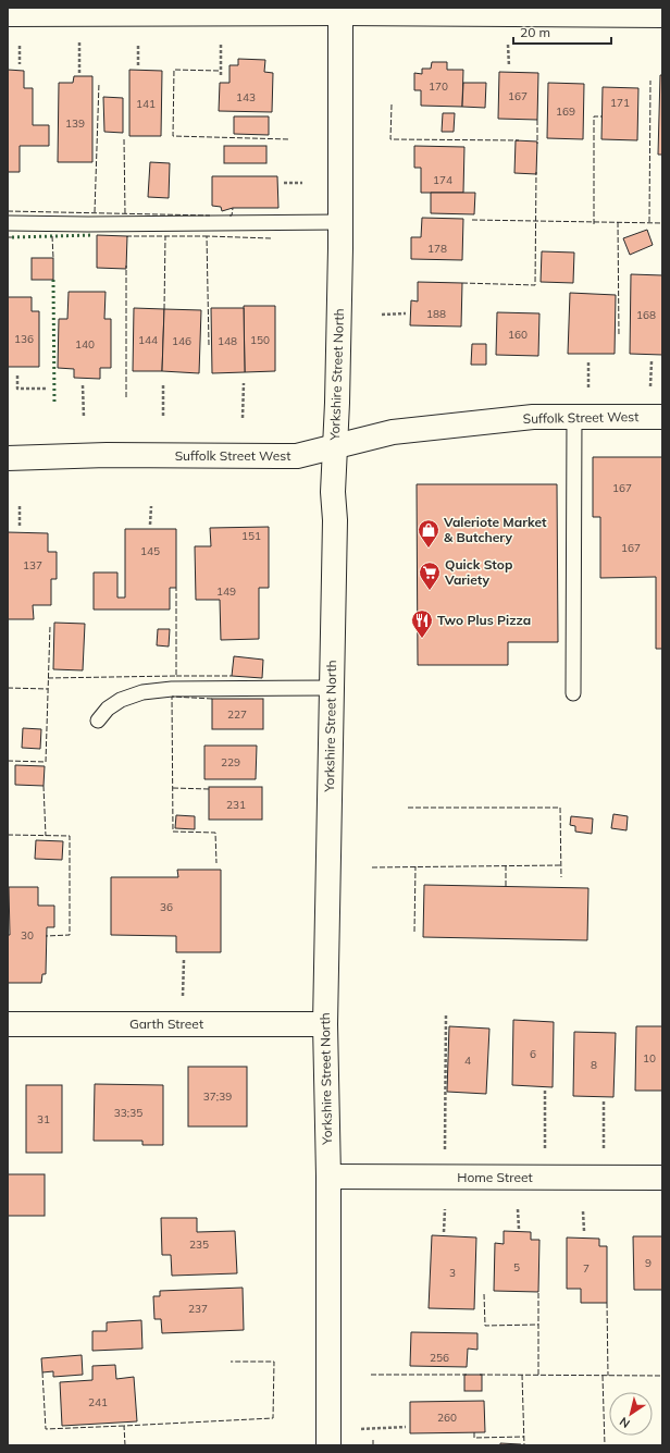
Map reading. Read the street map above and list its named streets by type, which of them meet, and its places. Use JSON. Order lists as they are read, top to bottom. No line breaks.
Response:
{"streets":{"street":["Yorkshire Street North","Suffolk Street West","Garth Street","Home Street"]},"crossings":[["Yorkshire Street North","Suffolk Street West"],["Yorkshire Street North","Garth Street"],["Yorkshire Street North","Home Street"]],"places":{"shop":["Valeriote Market & Butchery"],"supermarket":["Quick Stop Variety"],"restaurant":["Two Plus Pizza"]},"house_numbers":["170","167","143","171","141","169","139","174","178","188","168","160","136","144","150","146","148","140","167","151","167","145","137","149","227","229","231","36","30","6","10","4","8","37;39","33;35","31","235","9","5","7","3","237","256","241","260"],"scale_bar":"20 m","north":"bottom left"}
